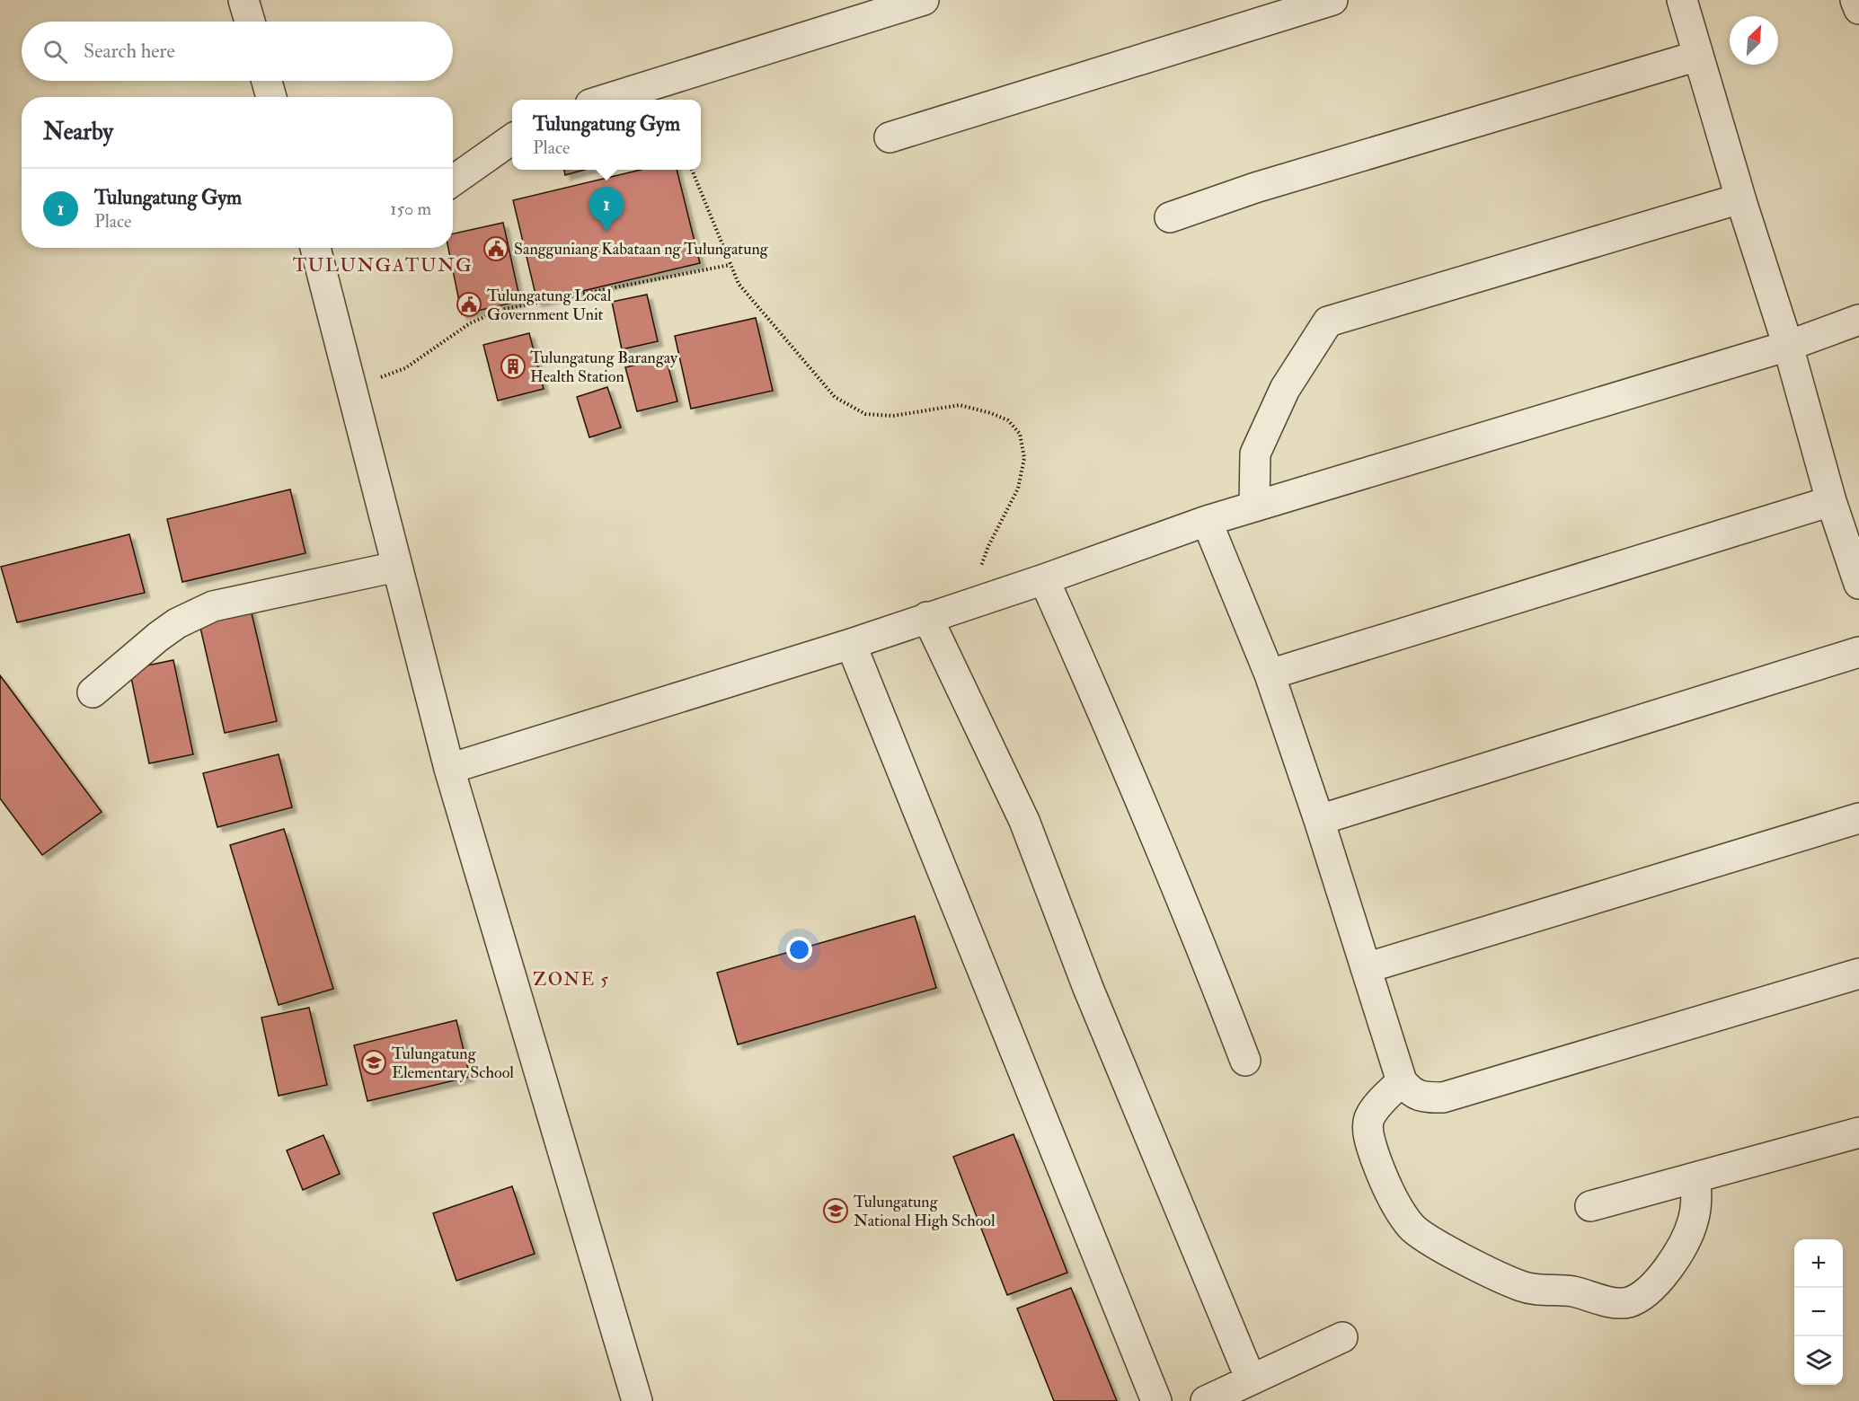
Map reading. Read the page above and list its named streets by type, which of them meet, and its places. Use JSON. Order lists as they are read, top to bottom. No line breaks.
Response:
{"districts":["TULUNGATUNG","ZONE 5"],"places":{"public building":["Sangguniang Kabataan ng Tulungatung","Tulungatung Local Government Unit"],"building":["Tulungatung Barangay Health Station"],"school or university":["Tulungatung Elementary School","Tulungatung National High School"]},"north":"top right","page":{"search":"Search here","heading":"Nearby","popup":["Tulungatung Gym","Place"],"list":[{"mark":"1","name":"Tulungatung Gym","note":"Place","value":"150 m"}],"pins":"1","map_buttons":["+","−"]}}
